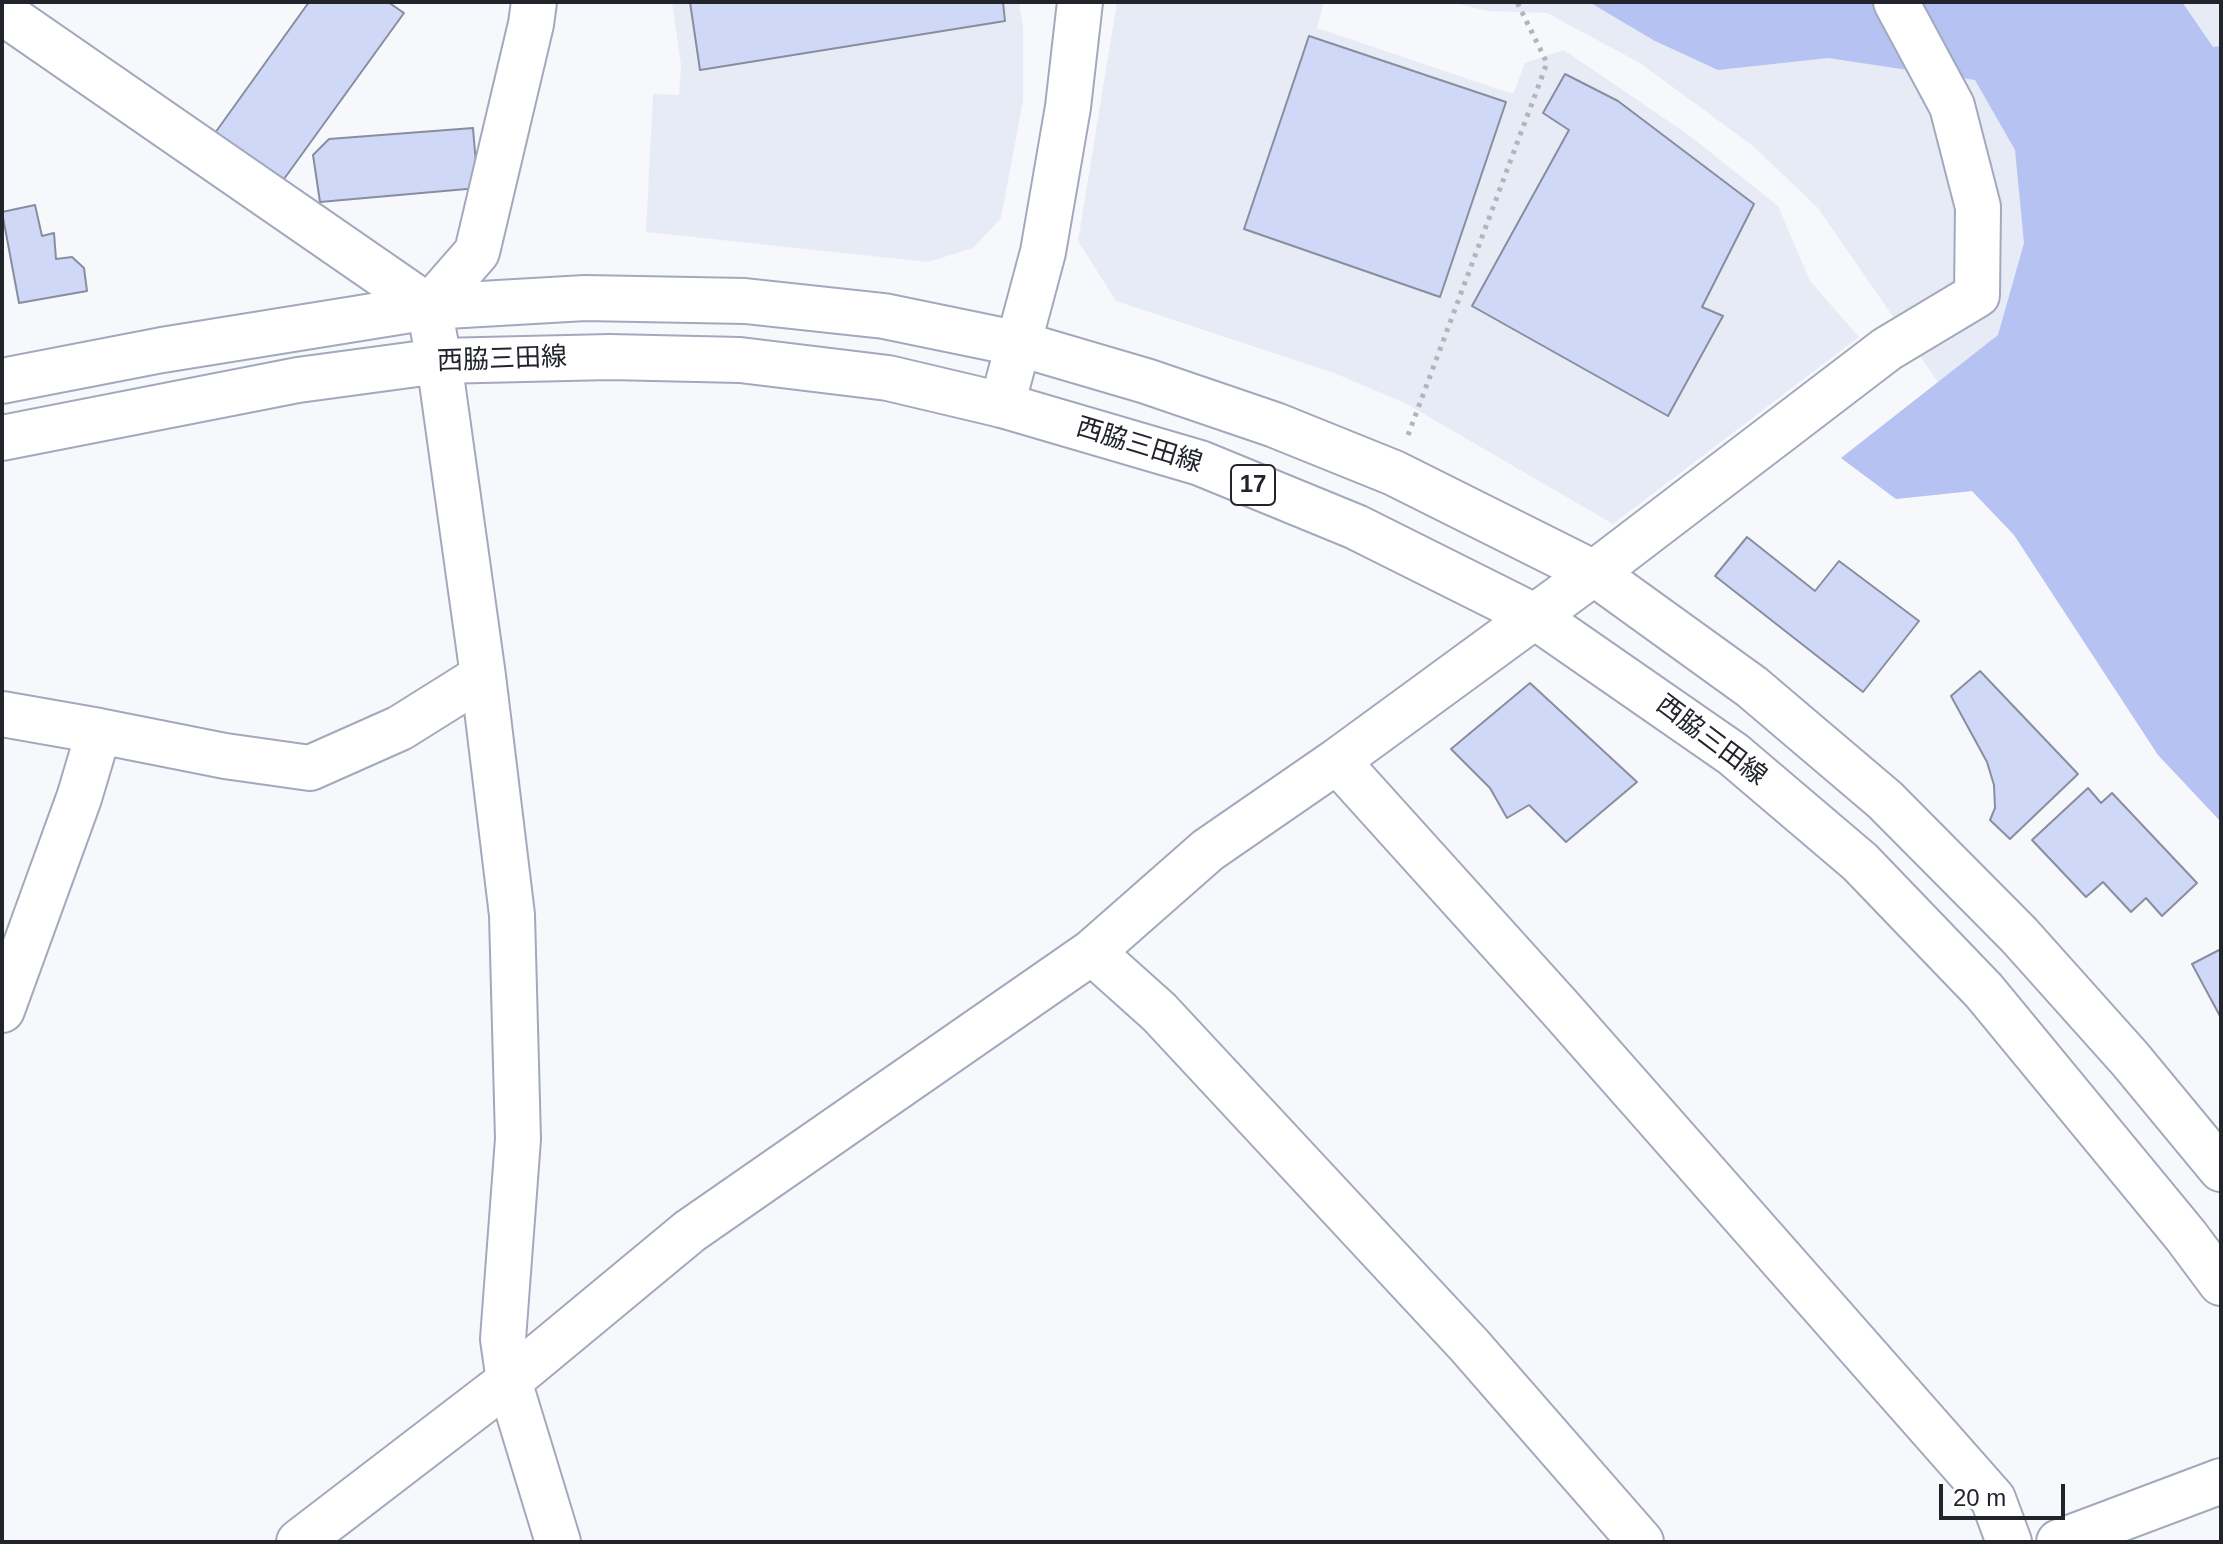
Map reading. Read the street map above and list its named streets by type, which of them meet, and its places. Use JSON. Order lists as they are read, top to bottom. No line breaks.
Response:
{"streets":{"street":["西脇三田線","17"]},"scale_bar":"20 m"}
